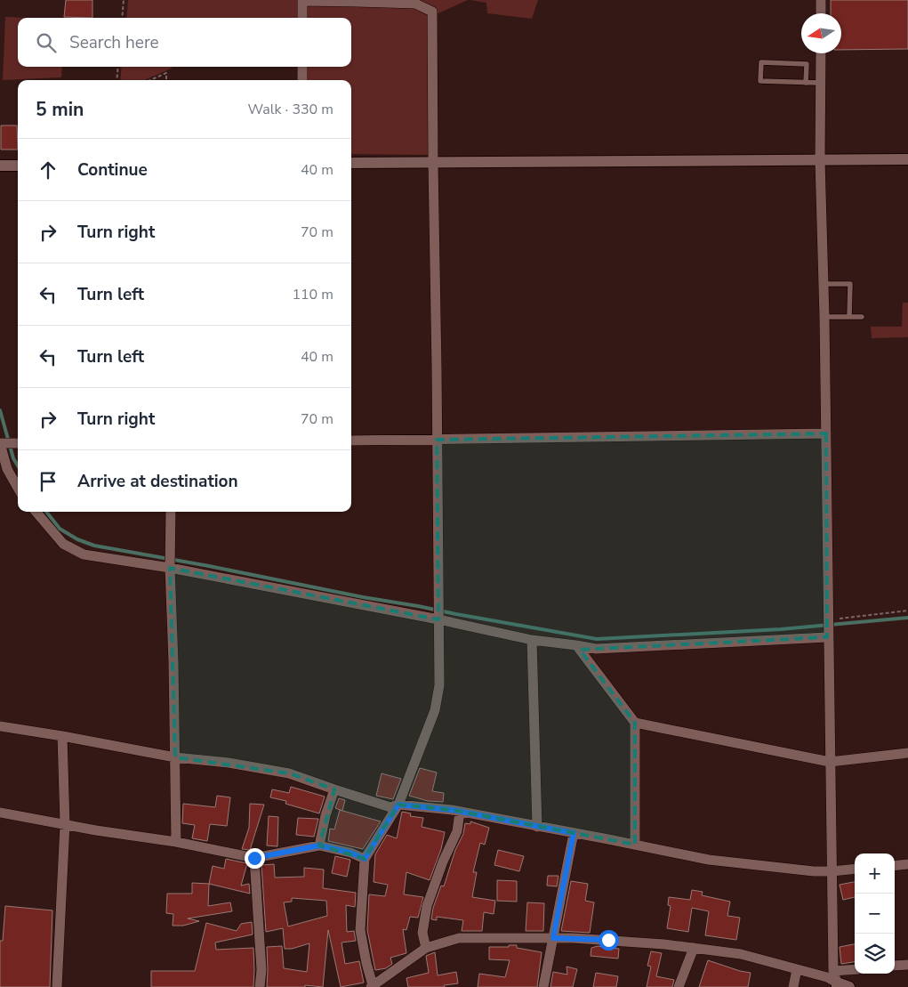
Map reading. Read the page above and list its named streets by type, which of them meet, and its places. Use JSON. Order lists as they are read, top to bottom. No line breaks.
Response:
{"north":"left","page":{"search":"Search here","heading":["5 min","Walk · 330 m"],"list":[["Continue","40 m"],["Turn right","70 m"],["Turn left","110 m"],["Turn left","40 m"],["Turn right","70 m"],"Arrive at destination"],"map_buttons":["+","−"]}}
